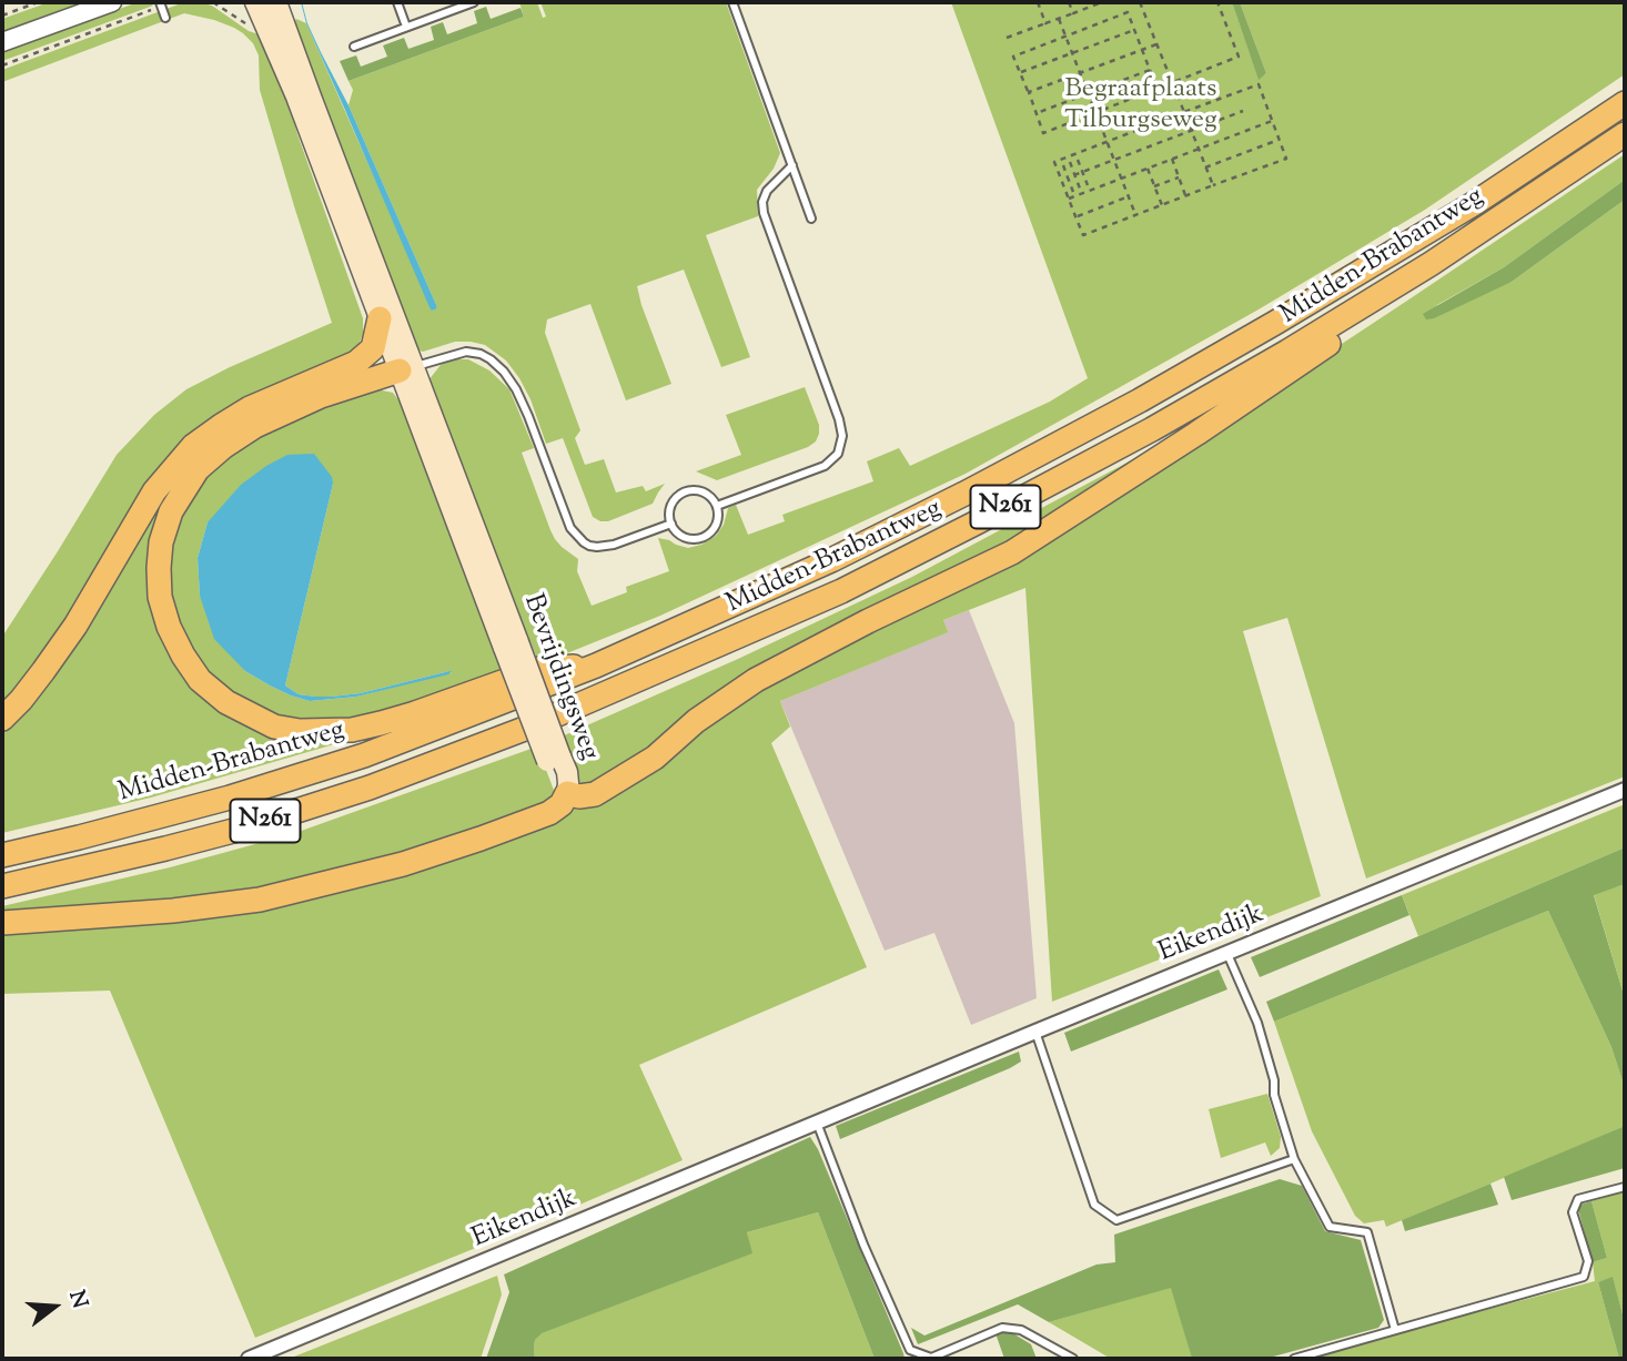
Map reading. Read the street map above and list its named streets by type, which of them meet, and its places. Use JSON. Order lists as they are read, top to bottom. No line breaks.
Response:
{"streets":{"highway":["Midden-Brabantweg","N261"],"main road":["Bevrijdingsweg"],"street":["Eikendijk"]},"crossings":[["Midden-Brabantweg","N261"],["N261","Bevrijdingsweg"]],"parks":["Begraafplaats Tilburgseweg"],"north":"right"}
